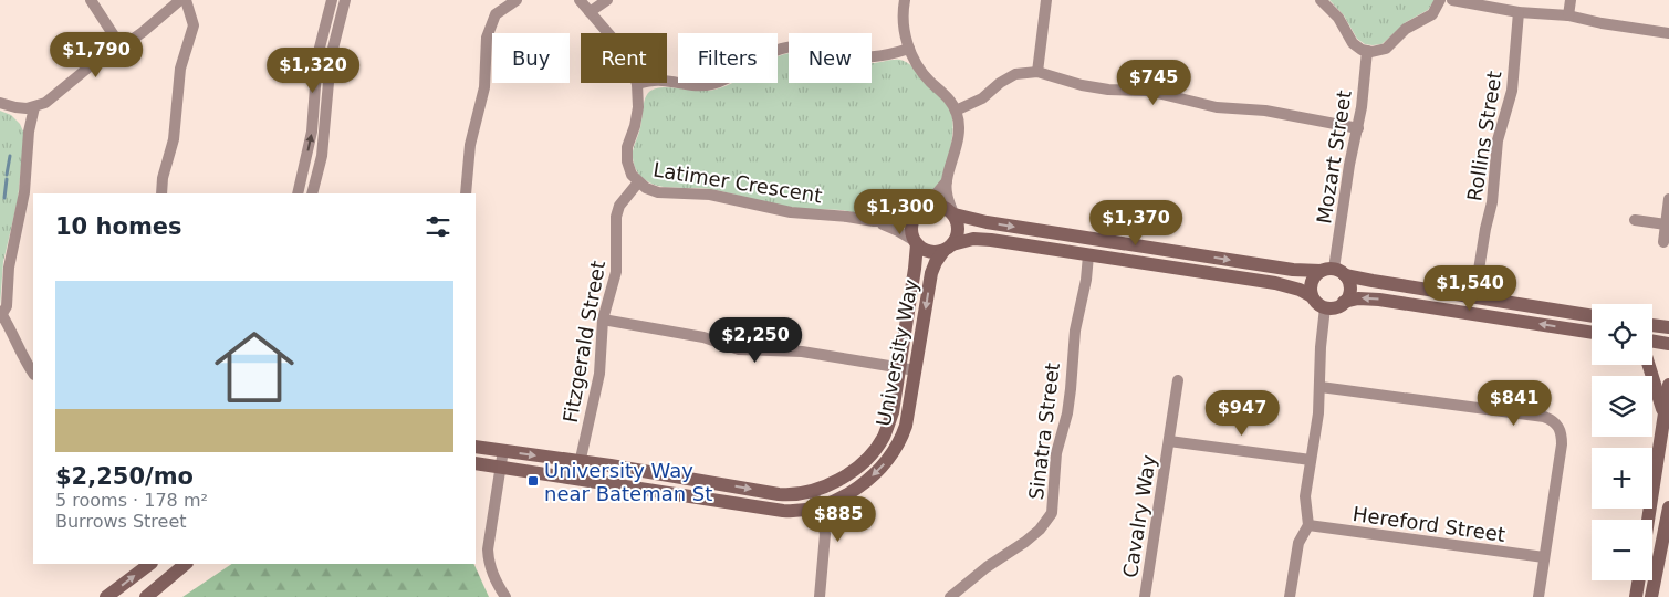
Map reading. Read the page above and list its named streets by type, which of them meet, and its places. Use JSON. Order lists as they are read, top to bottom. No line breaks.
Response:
{"streets":{"street":["Rollins Street","Mozart Street","Latimer Crescent","Fitzgerald Street","University Way","Sinatra Street","Cavalry Way","Hereford Street"]},"crossings":[["Latimer Crescent","Fitzgerald Street"],["Latimer Crescent","University Way"],["Fitzgerald Street","University Way"]],"places":{"transit":["University Way near Bateman St"]},"page":{"price":["$1,790","$1,320","$745","$1,300","$1,370","$1,540","$2,250","$841","$947","$885"],"chip":["Buy","Rent","Filters","New"],"heading":"10 homes","list":[{"name":"$2,250/mo","note":"5 rooms · 178 m² · Burrows Street"}],"map_buttons":["+","−"]}}
